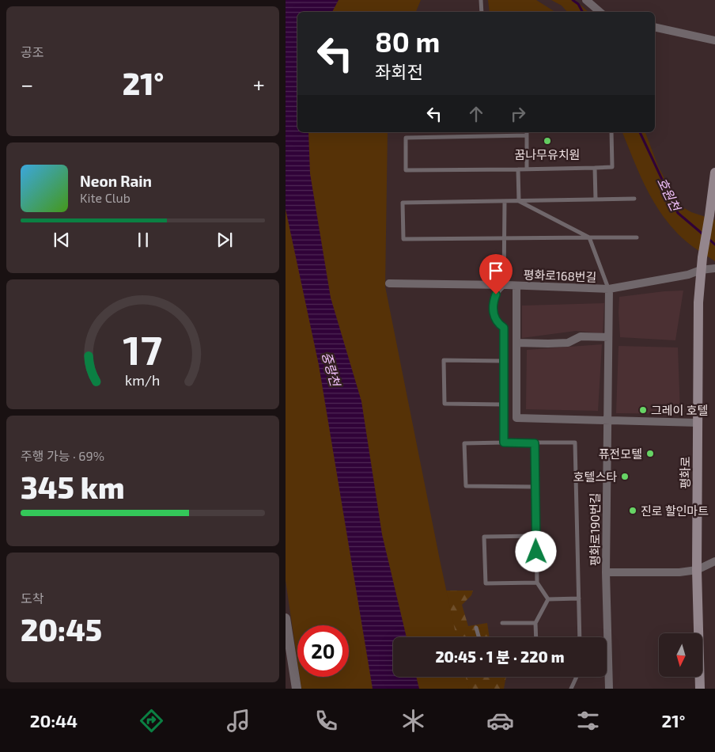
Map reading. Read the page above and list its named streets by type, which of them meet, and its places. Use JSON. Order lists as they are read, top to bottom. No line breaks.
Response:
{"streets":{"main road":["평화로"],"street":["평화로168번길","평화로190번길"]},"crossings":[["평화로168번길","평화로"],["평화로168번길","평화로190번길"],["평화로","평화로190번길"]],"water":["호원천","중랑천"],"places":["꿈나무유치원","그레이 호텔","퓨전모텔","호텔스타","진로 할인마트"],"north":"bottom","page":{"tile":["공조",["주행 가능 · 69%","345 km"],["도착","20:45"]],"turn":["80 m","좌회전"],"heat":["−","21°","+"],"song":["Neon Rain","Kite Club"],"limit":"20","trip":"20:45 · 1 분 · 220 m","tabs":["20:44","21°"],"gauge":["17","km/h"]}}
